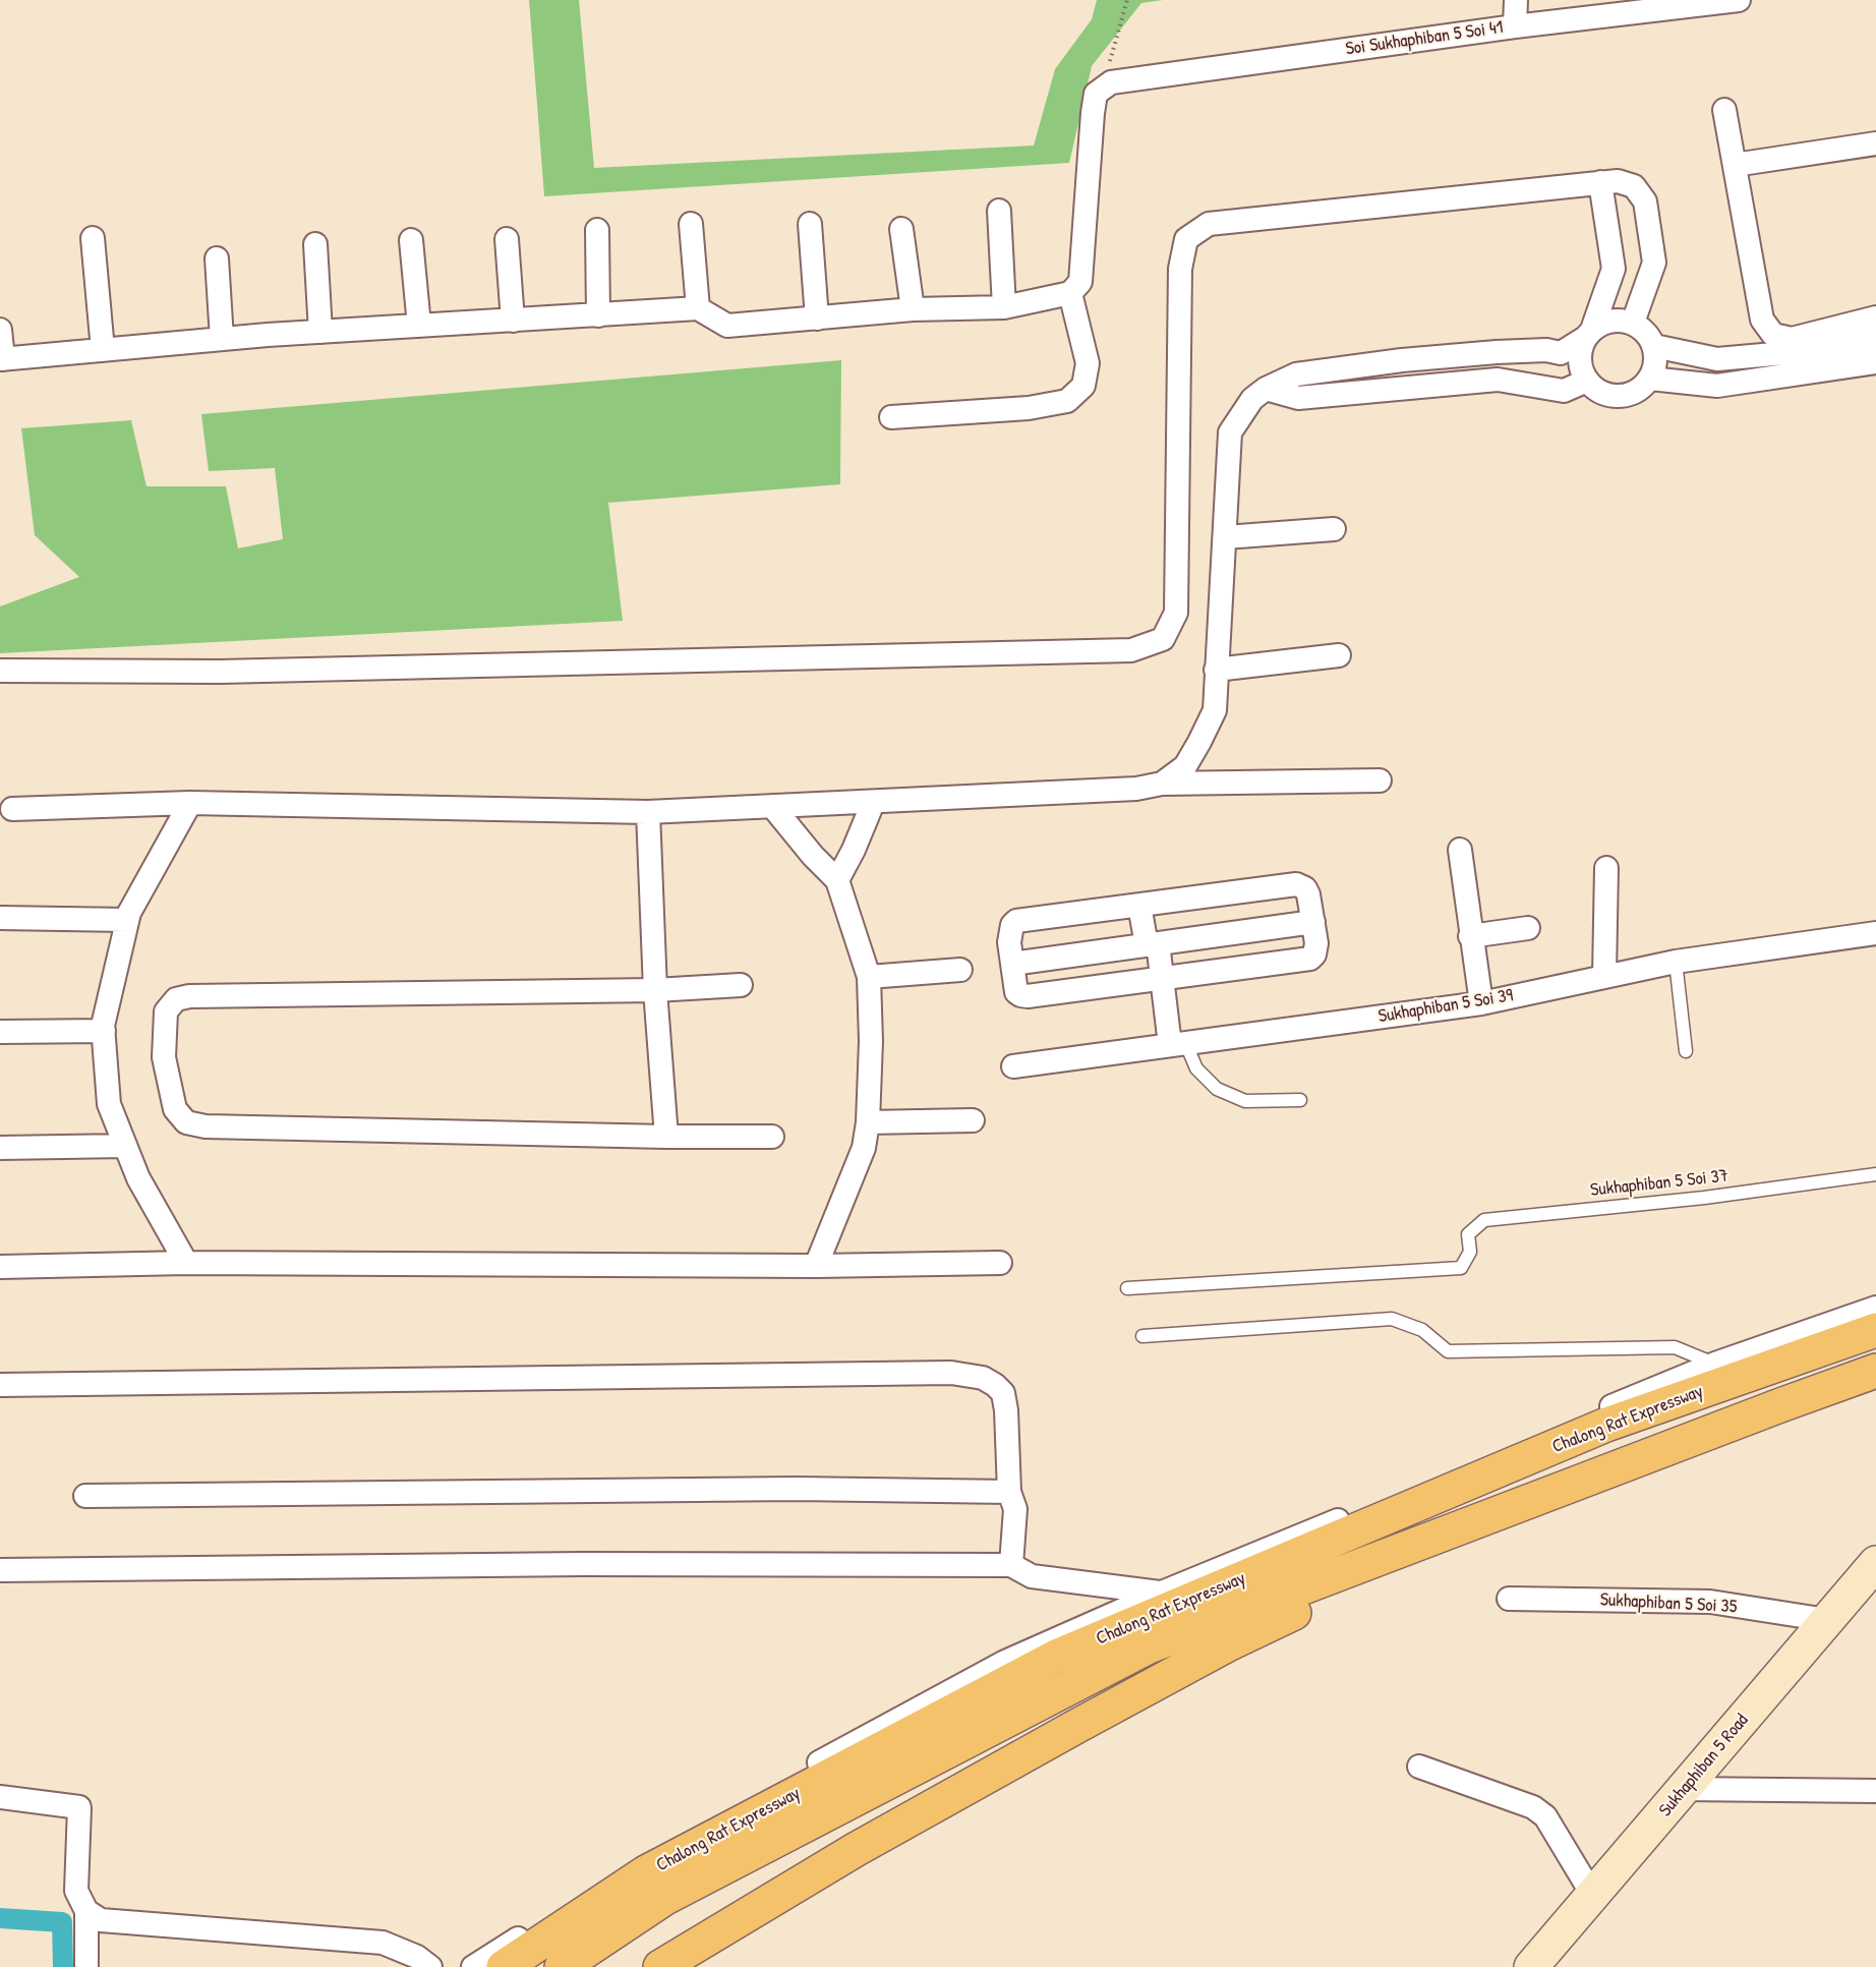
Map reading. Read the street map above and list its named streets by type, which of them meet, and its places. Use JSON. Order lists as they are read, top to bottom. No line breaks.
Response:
{"streets":{"highway":["Chalong Rat Expressway"],"main road":["Sukhaphiban 5 Road"],"street":["Soi Sukhaphiban 5 Soi 41","Sukhaphiban 5 Soi 39","Sukhaphiban 5 Soi 35"],"lane":["Sukhaphiban 5 Soi 37"]},"crossings":[["Sukhaphiban 5 Soi 35","Sukhaphiban 5 Road"]]}
